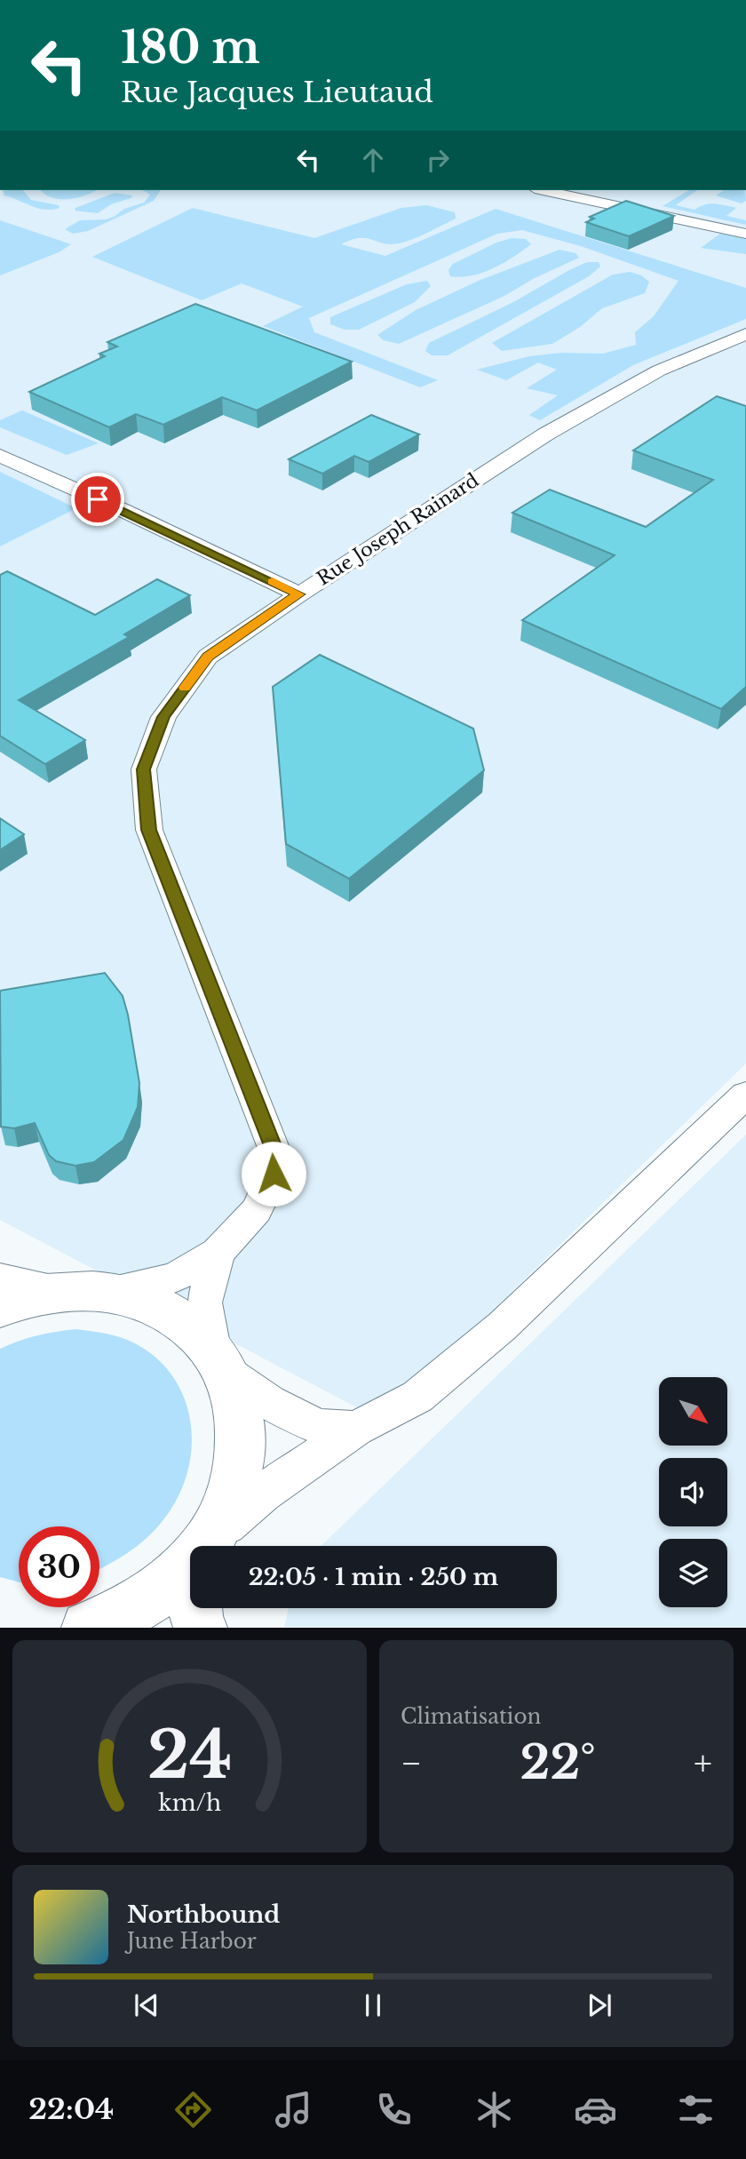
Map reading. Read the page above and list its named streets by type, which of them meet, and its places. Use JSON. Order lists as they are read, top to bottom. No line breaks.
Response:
{"streets":{"street":["Rue Joseph Rainard"]},"north":"bottom right","page":{"turn":["180 m","Rue Jacques Lieutaud"],"limit":"30","trip":"22:05 · 1 min · 250 m","tile":"Climatisation","heat":["−","22°","+"],"song":["Northbound","June Harbor"],"tabs":"22:04","gauge":["24","km/h"]}}
